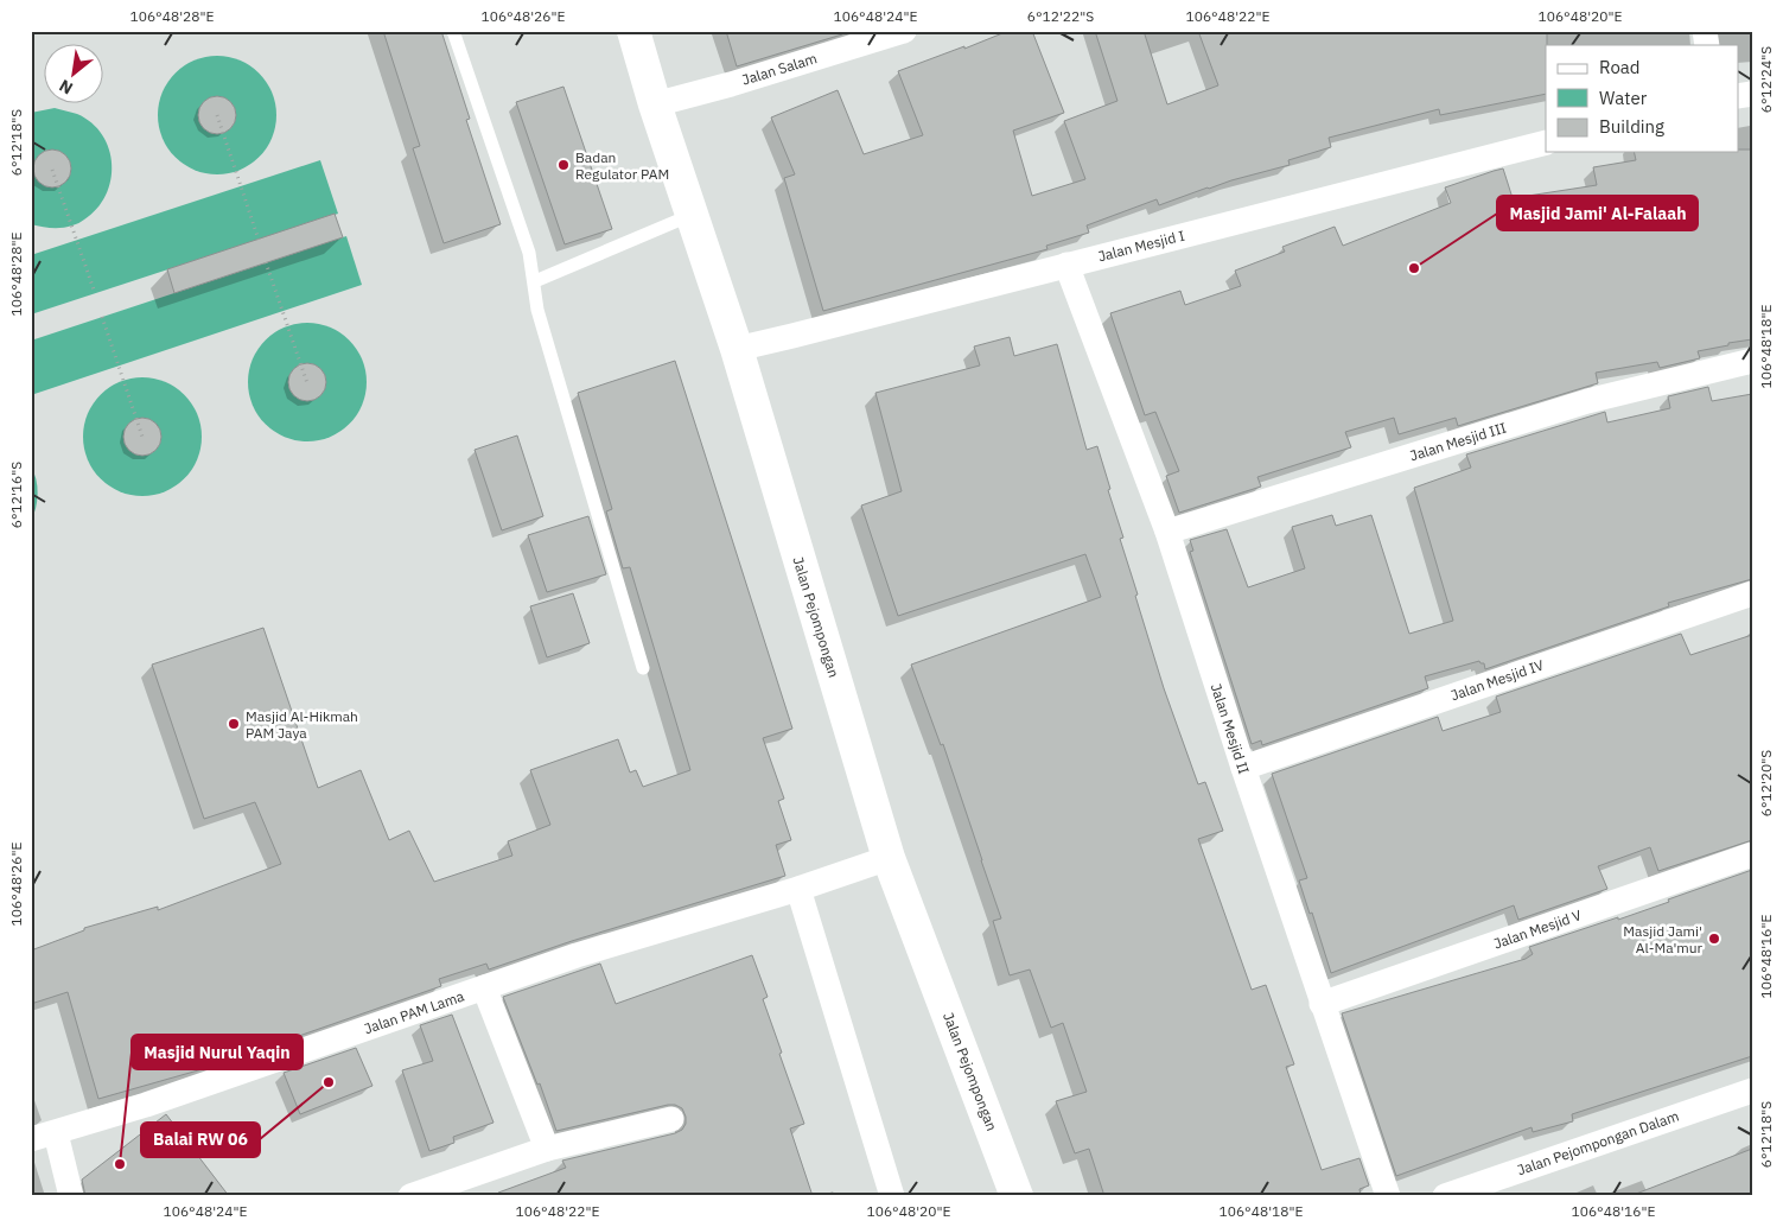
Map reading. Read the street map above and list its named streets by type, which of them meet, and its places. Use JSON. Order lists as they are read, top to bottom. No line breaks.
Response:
{"streets":{"street":["Jalan Salam","Jalan Mesjid I","Jalan Mesjid III","Jalan Pejompongan","Jalan Mesjid IV","Jalan Mesjid II","Jalan Mesjid V","Jalan PAM Lama","Jalan Pejompongan Dalam"]},"crossings":[["Jalan Salam","Jalan Pejompongan"],["Jalan Mesjid I","Jalan Pejompongan"],["Jalan Mesjid I","Jalan Mesjid II"],["Jalan Mesjid III","Jalan Mesjid II"],["Jalan Pejompongan","Jalan PAM Lama"],["Jalan Mesjid IV","Jalan Mesjid II"],["Jalan Mesjid II","Jalan Mesjid V"]],"places":["Badan Regulator PAM","Masjid Jami' Al-Falaah","Masjid Al-Hikmah PAM Jaya","Masjid Jami' Al-Ma'mur","Balai RW 06","Masjid Nurul Yaqin"],"legend":["Road","Water","Building"],"north":"bottom left","coordinates":["106°48'28\"E","106°48'26\"E","106°48'24\"E","6°12'22\"S","106°48'22\"E","106°48'20\"E","6°12'24\"S","6°12'18\"S","106°48'18\"E","6°12'16\"S","6°12'20\"S","106°48'16\"E"]}
